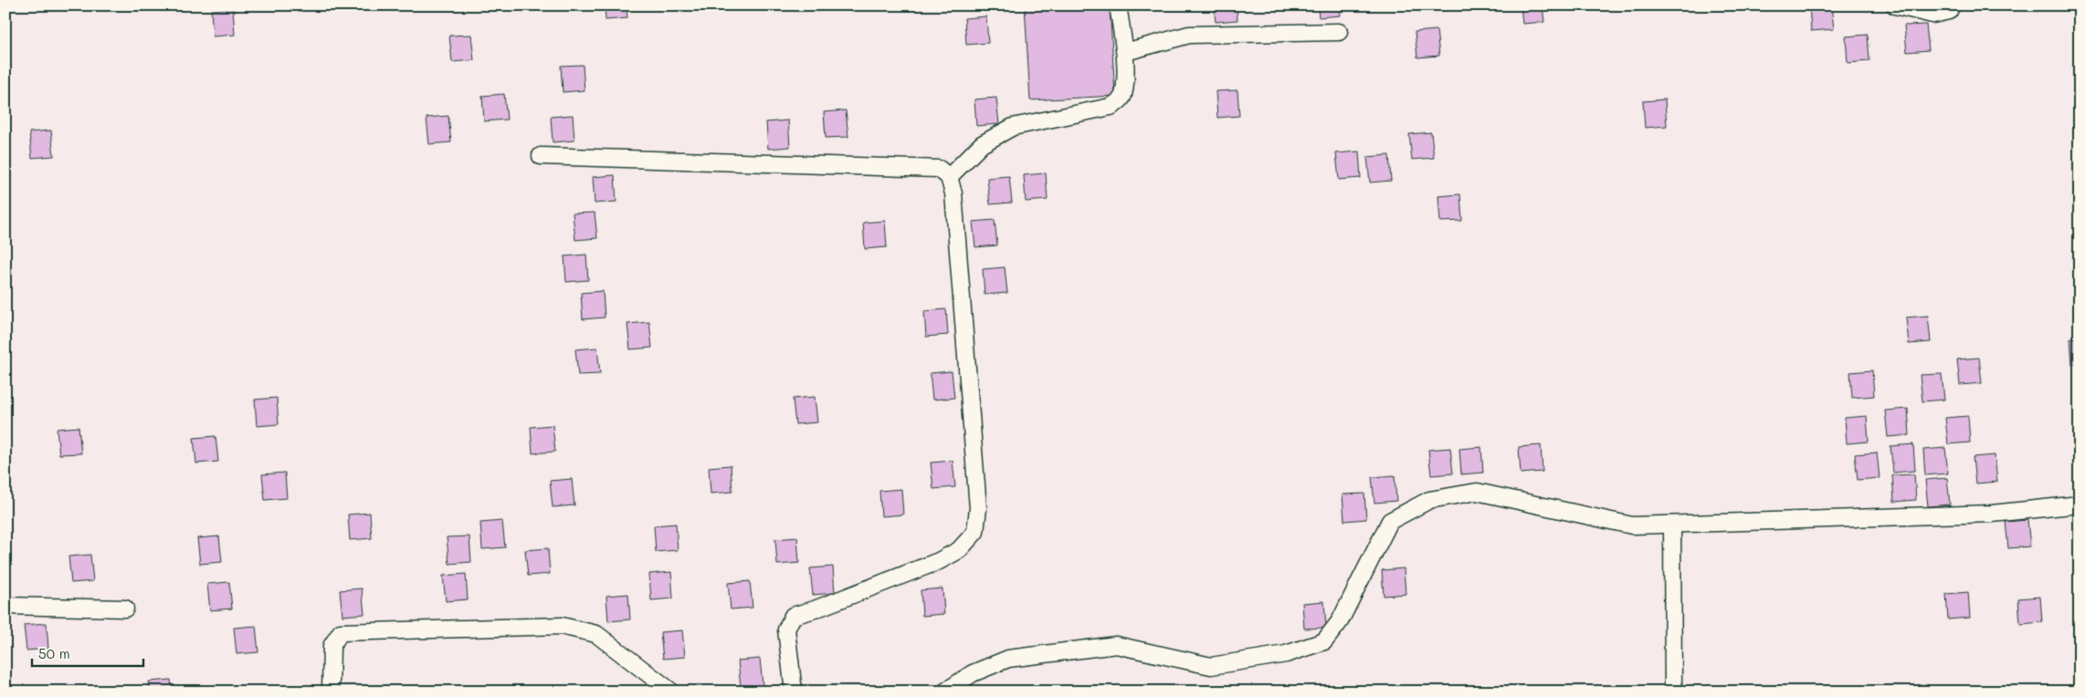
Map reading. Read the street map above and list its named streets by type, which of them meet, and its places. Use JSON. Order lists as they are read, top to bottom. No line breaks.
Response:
{"scale_bar":"50 m"}
